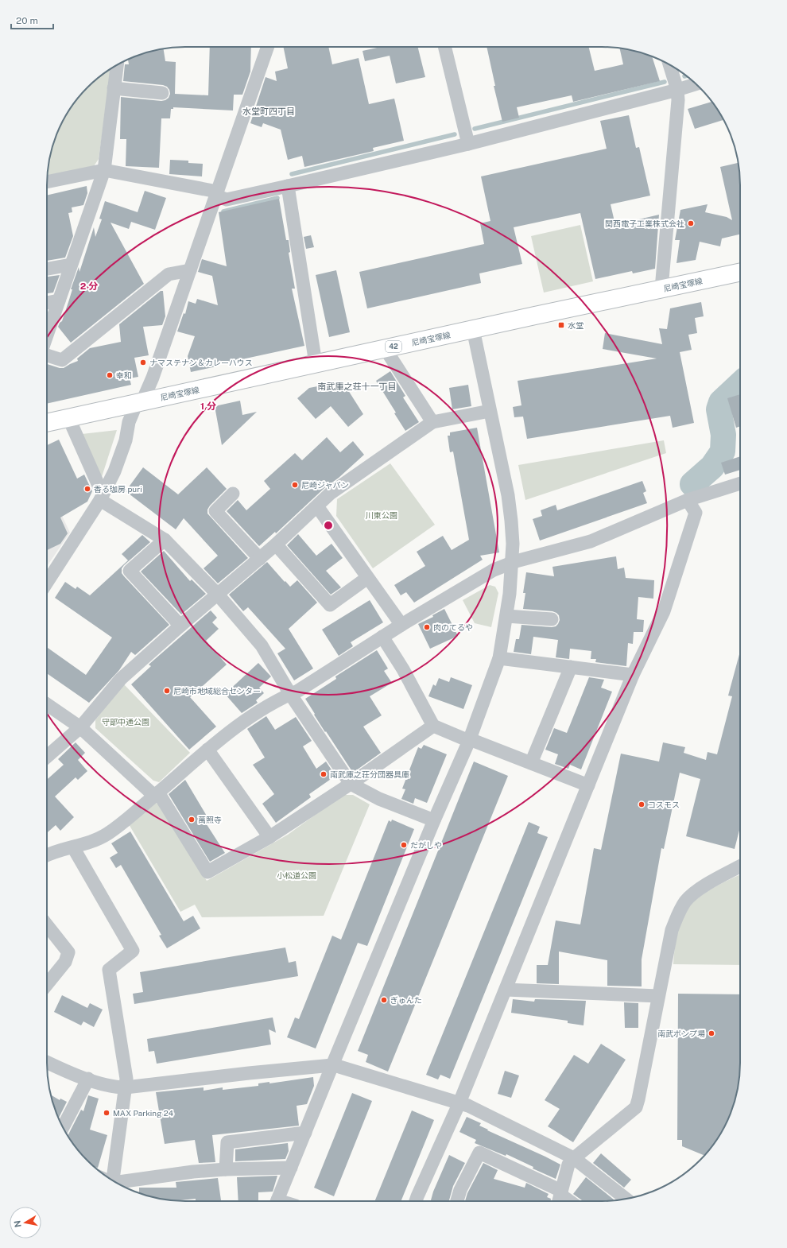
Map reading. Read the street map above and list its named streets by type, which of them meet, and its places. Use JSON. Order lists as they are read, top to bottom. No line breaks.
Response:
{"streets":{"main road":["尼崎宝塚線","42"]},"districts":["水堂町四丁目","南武庫之荘十一丁目"],"parks":["川東公園","守部中通公園","小松道公園"],"places":{"other":["関西電子工業株式会社","ナマステナン＆カレーハウス","幸和","尼崎ジャパン","香る珈房 puri","肉のてるや","尼崎市地域総合センター","南武庫之荘分団器具庫","コスモス","萬照寺","だがしや","ぎゅんた","南武ポンプ場","MAX Parking 24"],"transit":["水堂"]},"scale_bar":"20 m","north":"left","rings":["2 分","1 分"]}
